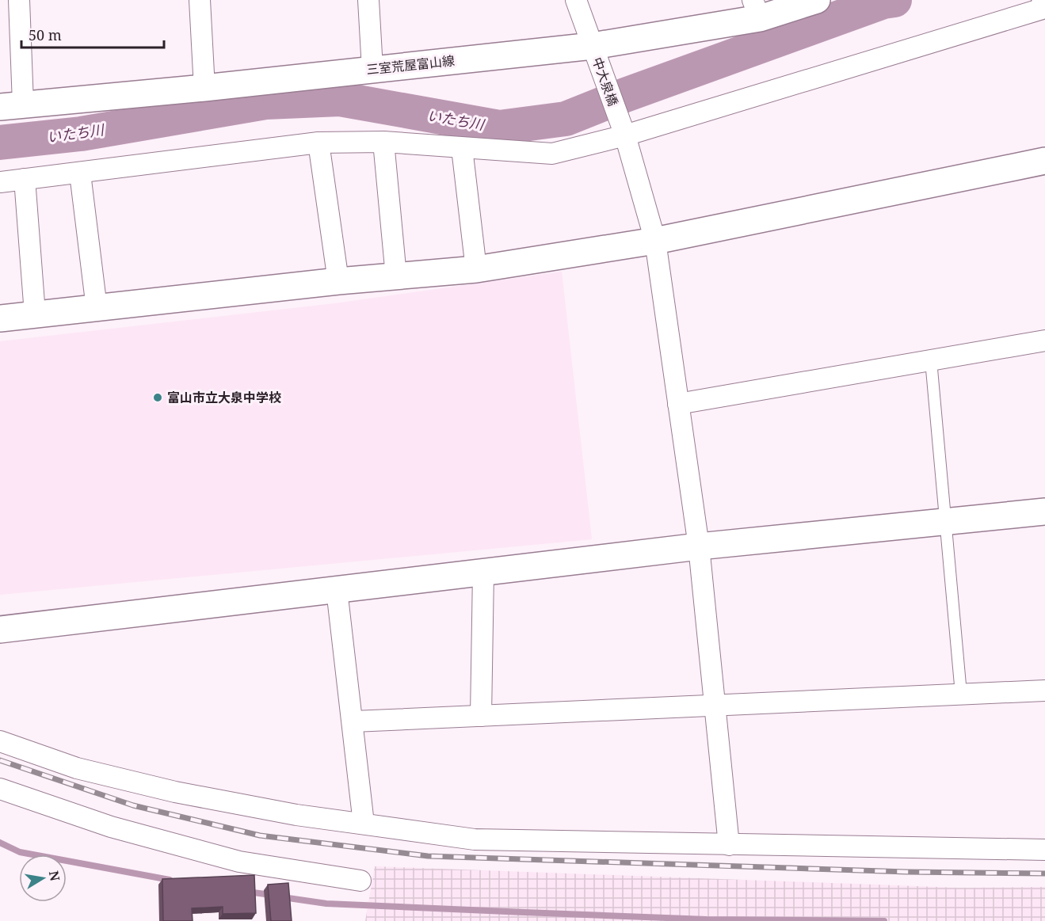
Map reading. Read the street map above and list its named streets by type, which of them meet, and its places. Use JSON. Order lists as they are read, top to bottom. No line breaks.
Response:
{"streets":{"street":["三室荒屋富山線","中大泉橋"]},"crossings":[["三室荒屋富山線","中大泉橋"]],"water":["いたち川"],"places":["富山市立大泉中学校"],"scale_bar":"50 m","north":"right"}
